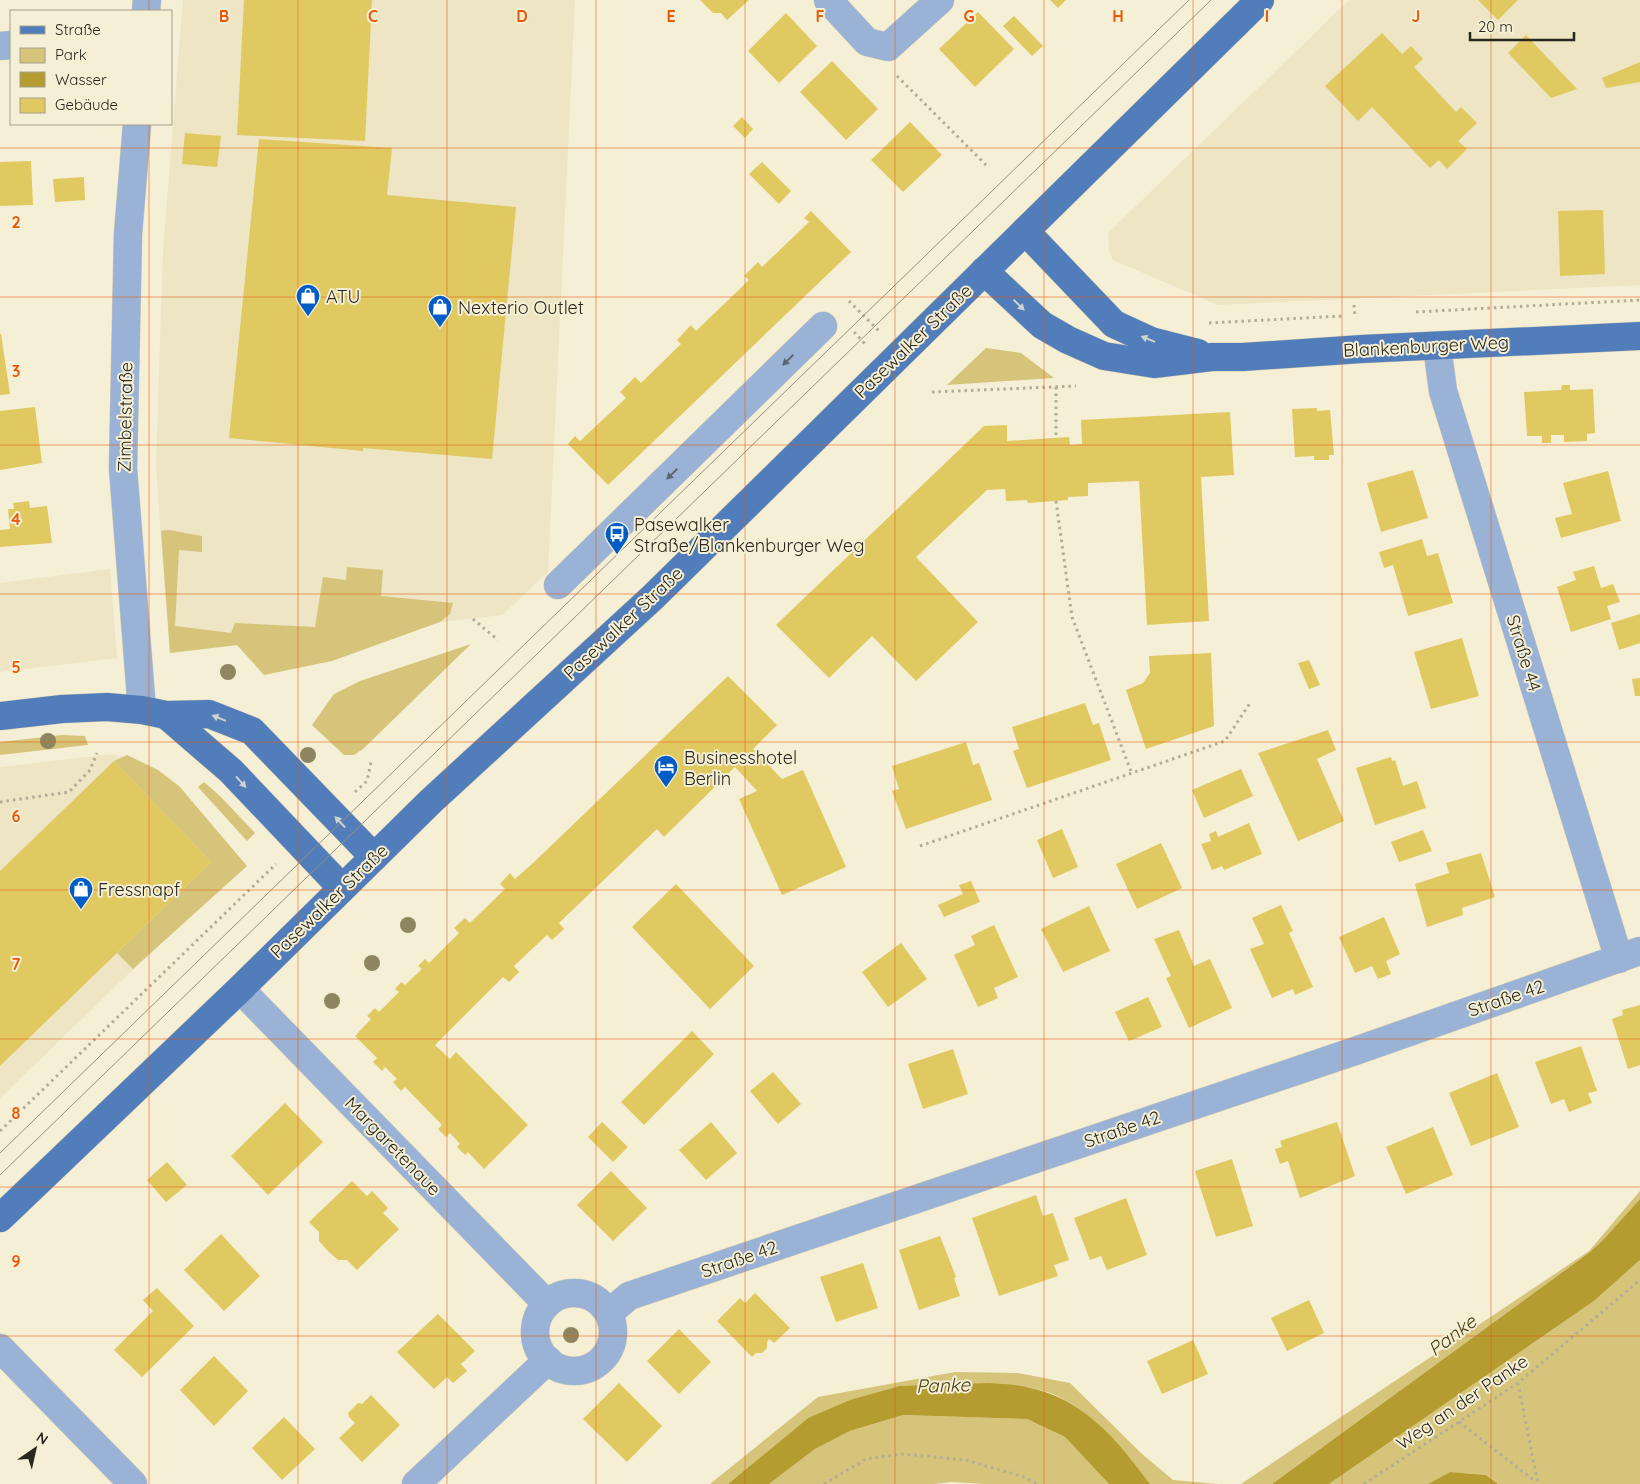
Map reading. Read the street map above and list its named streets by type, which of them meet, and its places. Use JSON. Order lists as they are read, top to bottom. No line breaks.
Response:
{"streets":{"main road":["Pasewalker Straße","Blankenburger Weg"],"street":["Zimbelstraße","Straße 44","Straße 42","Margaretenaue"],"path":["Weg an der Panke"]},"crossings":[["Pasewalker Straße","Blankenburger Weg"],["Pasewalker Straße","Margaretenaue"],["Blankenburger Weg","Straße 44"],["Straße 44","Straße 42"],["Straße 42","Margaretenaue"]],"water":["Panke"],"places":{"shop":["ATU","Nexterio Outlet","Fressnapf"],"bus stop":["Pasewalker Straße/Blankenburger Weg"],"hotel":["Businesshotel Berlin"]},"legend":["Straße","Park","Wasser","Gebäude"],"scale_bar":"20 m","north":"top right","grid":{"columns":["B","C","D","E","F","G","H","I","J"],"rows":["2","3","4","5","6","7","8","9"]}}
